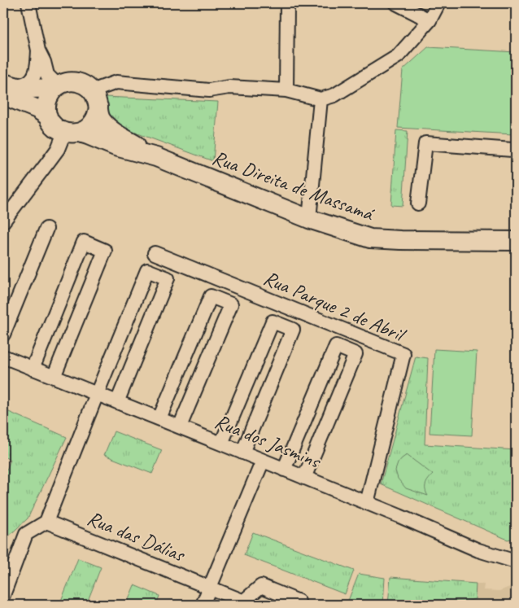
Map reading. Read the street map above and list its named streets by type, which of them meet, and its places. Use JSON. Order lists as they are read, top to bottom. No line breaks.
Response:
{"streets":{"main road":["Rua Direita de Massamá"],"street":["Rua Parque 2 de Abril","Rua dos Jasmins","Rua das Dálias"]},"crossings":[["Rua Parque 2 de Abril","Rua dos Jasmins"]]}
